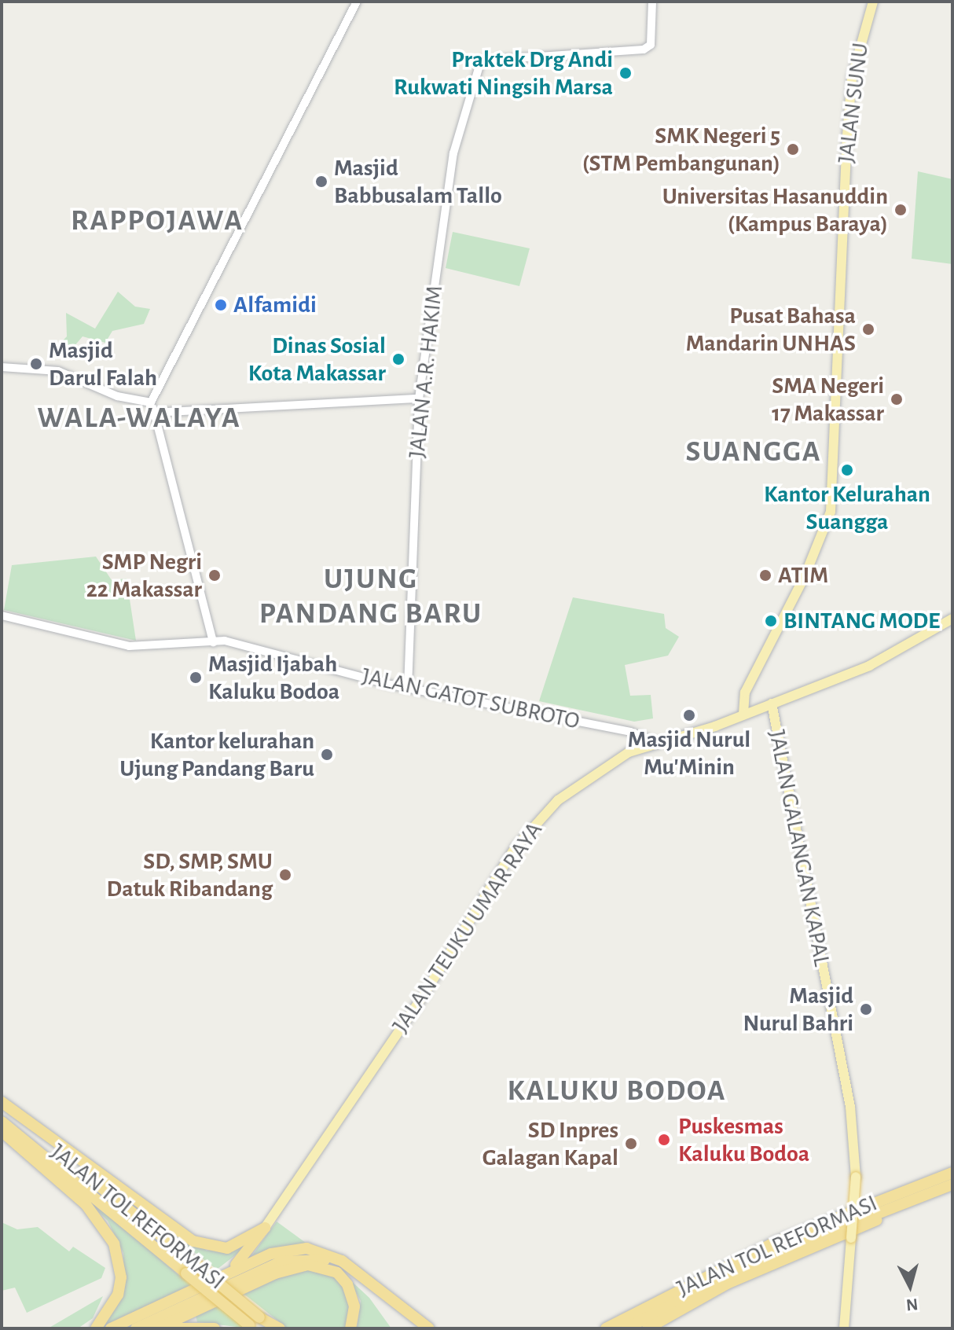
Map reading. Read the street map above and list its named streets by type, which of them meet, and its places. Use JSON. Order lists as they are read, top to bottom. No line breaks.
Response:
{"streets":{"highway":["JALAN TOL REFORMASI"],"main road":["JALAN SUNU","JALAN GALANGAN KAPAL","JALAN TEUKU UMAR RAYA"],"street":["JALAN A.R. HAKIM","JALAN GATOT SUBROTO"]},"crossings":[["JALAN SUNU","JALAN TEUKU UMAR RAYA"],["JALAN A.R. HAKIM","JALAN GATOT SUBROTO"],["JALAN GATOT SUBROTO","JALAN TEUKU UMAR RAYA"],["JALAN GALANGAN KAPAL","JALAN TEUKU UMAR RAYA"]],"districts":["RAPPOJAWA","WALA-WALAYA","SUANGGA","UJUNG PANDANG BARU","KALUKU BODOA"],"places":["Praktek Drg Andi Rukwati Ningsih Marsa","SMK Negeri 5 (STM Pembangunan)","Masjid Babbusalam Tallo","Universitas Hasanuddin (Kampus Baraya)","Alfamidi","Pusat Bahasa Mandarin UNHAS","Dinas Sosial Kota Makassar","Masjid Darul Falah","SMA Negeri 17 Makassar","Kantor Kelurahan Suangga","SMP Negri 22 Makassar","ATIM","BINTANG MODE","Masjid Ijabah Kaluku Bodoa","Masjid Nurul Mu'Minin","Kantor kelurahan Ujung Pandang Baru","SD, SMP, SMU Datuk Ribandang","Masjid Nurul Bahri","Puskesmas Kaluku Bodoa","SD Inpres Galagan Kapal"],"north":"bottom"}
